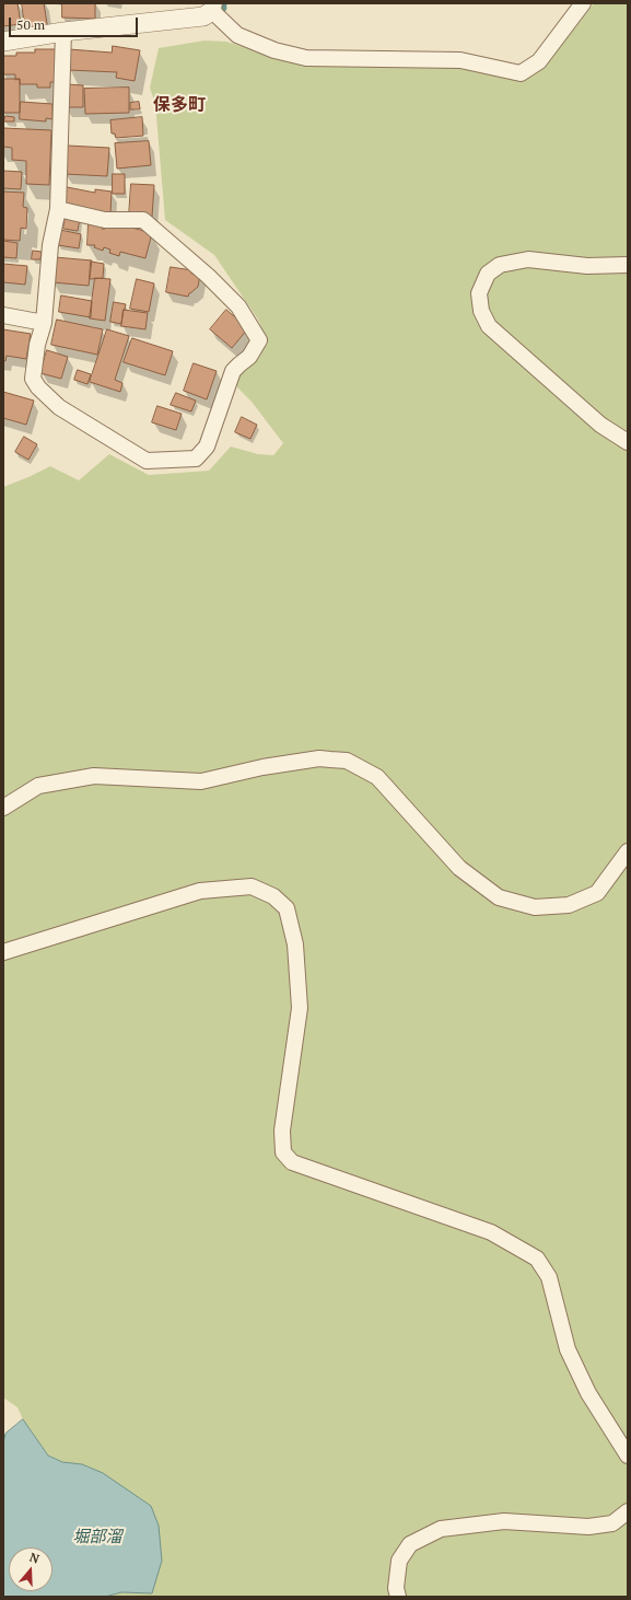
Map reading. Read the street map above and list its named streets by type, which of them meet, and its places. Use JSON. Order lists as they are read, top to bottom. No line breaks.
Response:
{"districts":["保多町"],"water":["堀部溜"],"scale_bar":"50 m","north":"top"}
